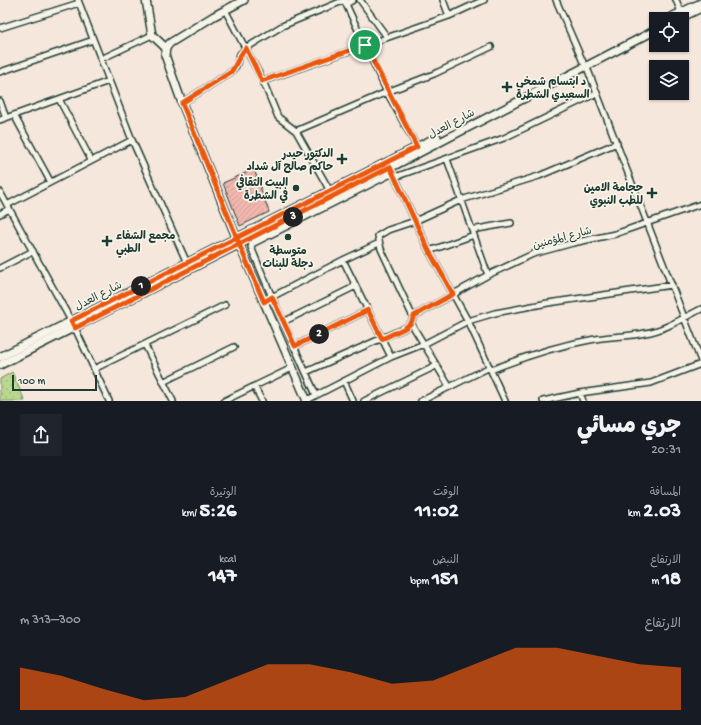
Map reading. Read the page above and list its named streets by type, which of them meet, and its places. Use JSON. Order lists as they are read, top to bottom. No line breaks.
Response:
{"streets":{"street":["شارع العدل","شارع المؤمنين"]},"places":{"health":["د ابتسام شمخي السعيدي الشطرة","الدكتور حيدر حاكم صالح آل شداد","حجامة الامين للطب النبوي","مجمع الشفاء الطبي"],"other":["البيت الثقافي في الشطرة","متوسطة دجلة للبنات"]},"scale_bar":"100 m","page":{"pins":["3","1","2"],"scale":"100 m","heading":["جري مسائي","20:31"],"stats":[["المسافة","2.03 km"],["الوقت","11:02"],["الوتيرة","5:26 /km"],["الارتفاع","18 m"],["النبض","151 bpm"],["kcal","147"]],"chart":["الارتفاع","300–313 m"]}}
